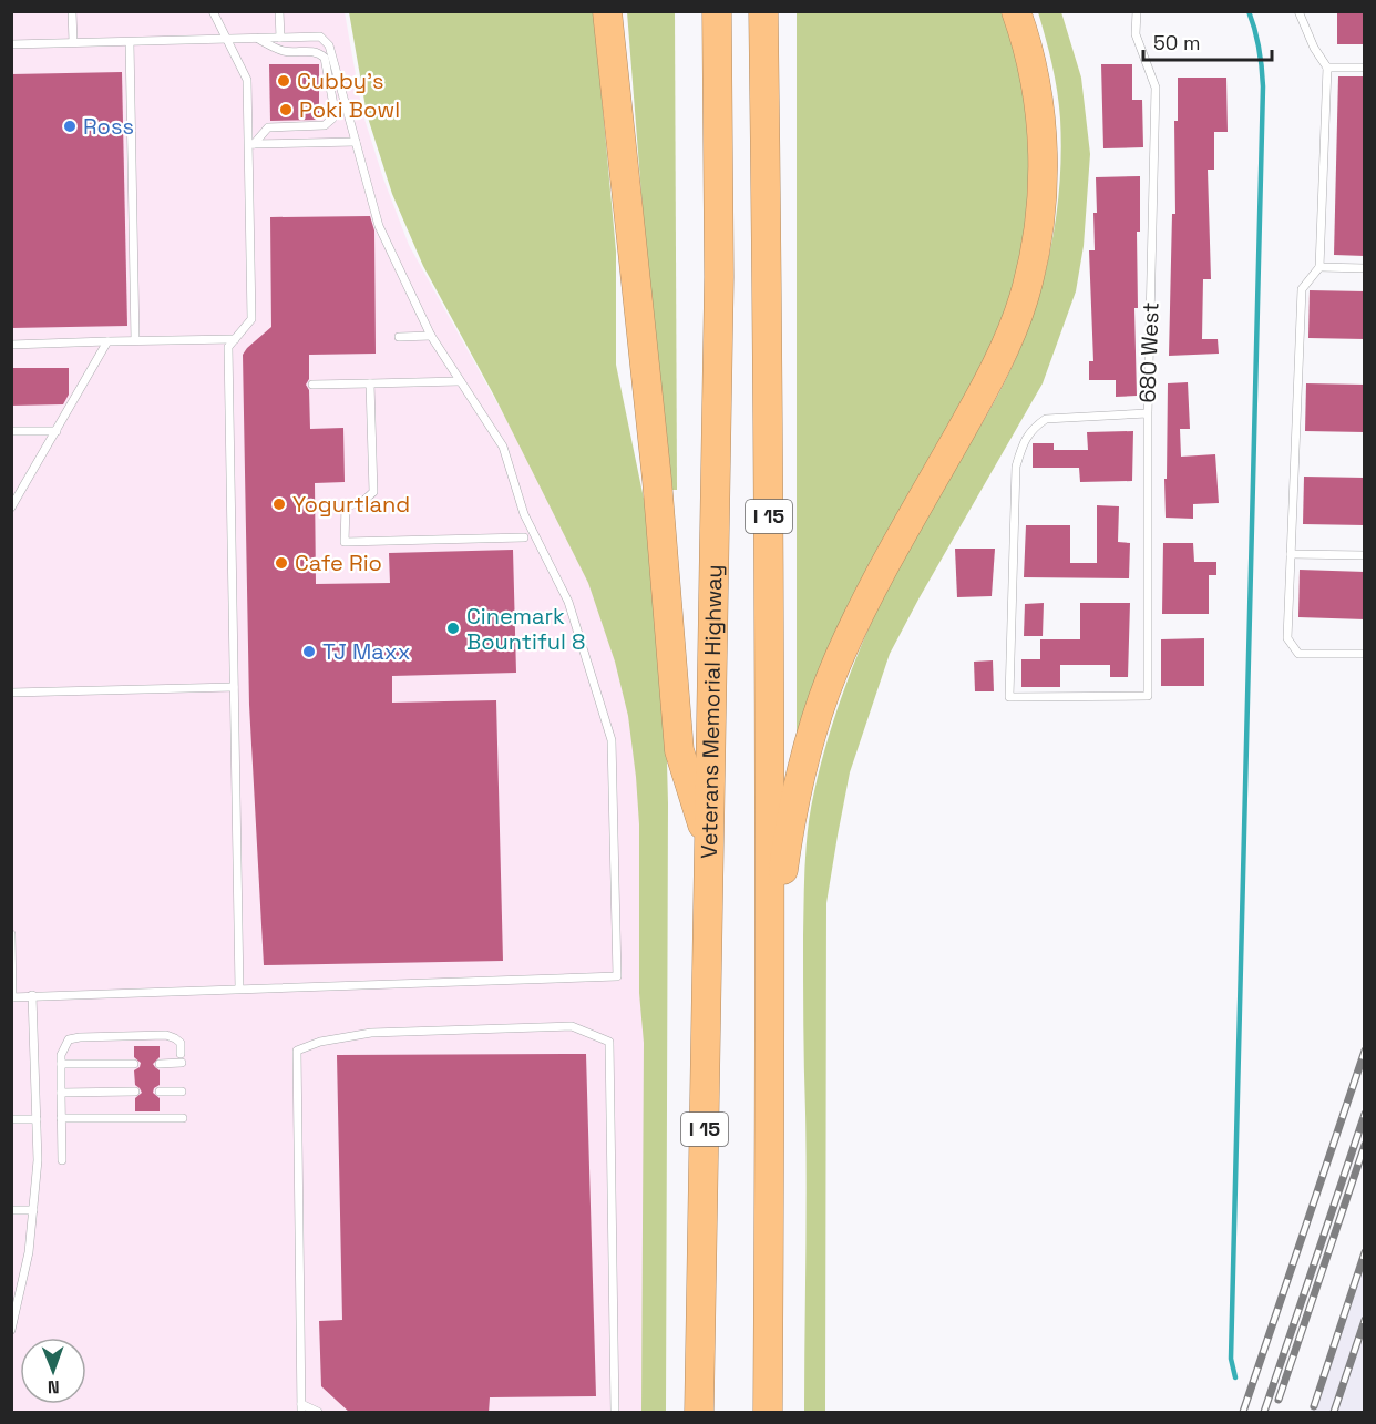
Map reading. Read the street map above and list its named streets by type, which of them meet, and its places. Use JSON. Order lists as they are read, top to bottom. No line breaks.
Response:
{"streets":{"highway":["I 15","Veterans Memorial Highway"],"lane":["680 West"]},"places":["Cubby's","Poki Bowl","Ross","Yogurtland","Cafe Rio","Cinemark Bountiful 8","TJ Maxx"],"scale_bar":"50 m","north":"bottom"}
